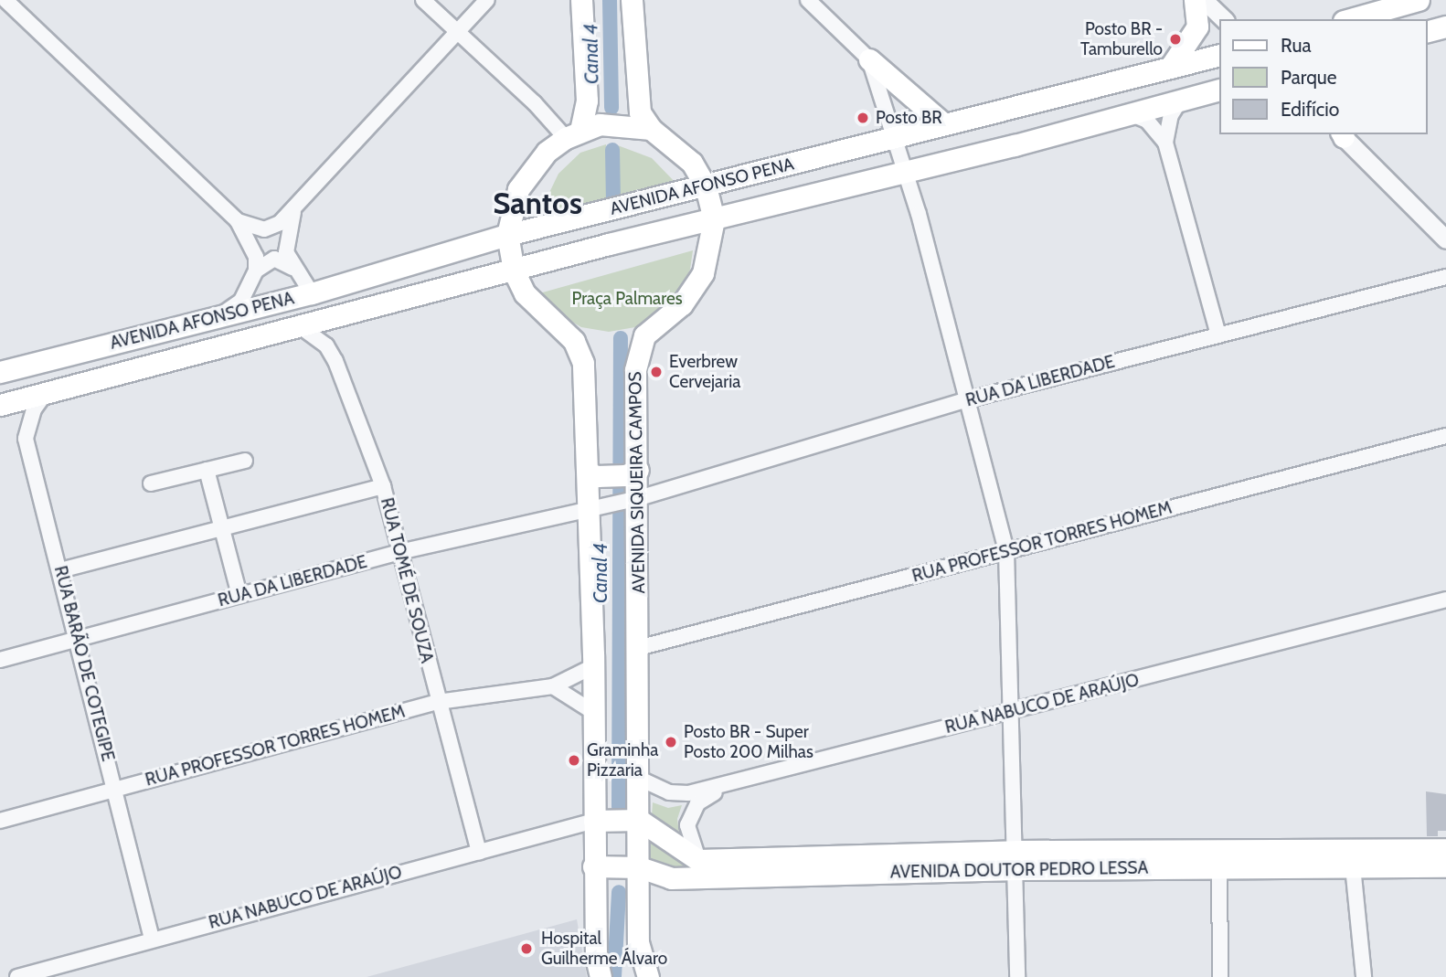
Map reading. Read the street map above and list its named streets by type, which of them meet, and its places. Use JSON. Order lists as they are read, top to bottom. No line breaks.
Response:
{"streets":{"main road":["AVENIDA AFONSO PENA","AVENIDA SIQUEIRA CAMPOS","AVENIDA DOUTOR PEDRO LESSA"],"street":["RUA DA LIBERDADE","RUA PROFESSOR TORRES HOMEM","RUA TOMÉ DE SOUZA","RUA BARÃO DE COTEGIPE","RUA NABUCO DE ARAÚJO"]},"crossings":[["AVENIDA AFONSO PENA","AVENIDA SIQUEIRA CAMPOS"],["AVENIDA AFONSO PENA","RUA TOMÉ DE SOUZA"],["AVENIDA AFONSO PENA","RUA BARÃO DE COTEGIPE"],["RUA DA LIBERDADE","AVENIDA SIQUEIRA CAMPOS"],["RUA DA LIBERDADE","RUA TOMÉ DE SOUZA"],["RUA DA LIBERDADE","RUA BARÃO DE COTEGIPE"],["AVENIDA SIQUEIRA CAMPOS","RUA PROFESSOR TORRES HOMEM"],["AVENIDA SIQUEIRA CAMPOS","RUA NABUCO DE ARAÚJO"],["AVENIDA SIQUEIRA CAMPOS","AVENIDA DOUTOR PEDRO LESSA"],["RUA PROFESSOR TORRES HOMEM","RUA TOMÉ DE SOUZA"],["RUA PROFESSOR TORRES HOMEM","RUA BARÃO DE COTEGIPE"],["RUA TOMÉ DE SOUZA","RUA NABUCO DE ARAÚJO"],["RUA BARÃO DE COTEGIPE","RUA NABUCO DE ARAÚJO"]],"districts":["Santos"],"water":["Canal 4"],"parks":["Praça Palmares"],"places":["Posto BR - Tamburello","Posto BR","Everbrew Cervejaria","Posto BR - Super Posto 200 Milhas","Graminha Pizzaria","Hospital Guilherme Álvaro"],"legend":["Rua","Parque","Edifício"]}
